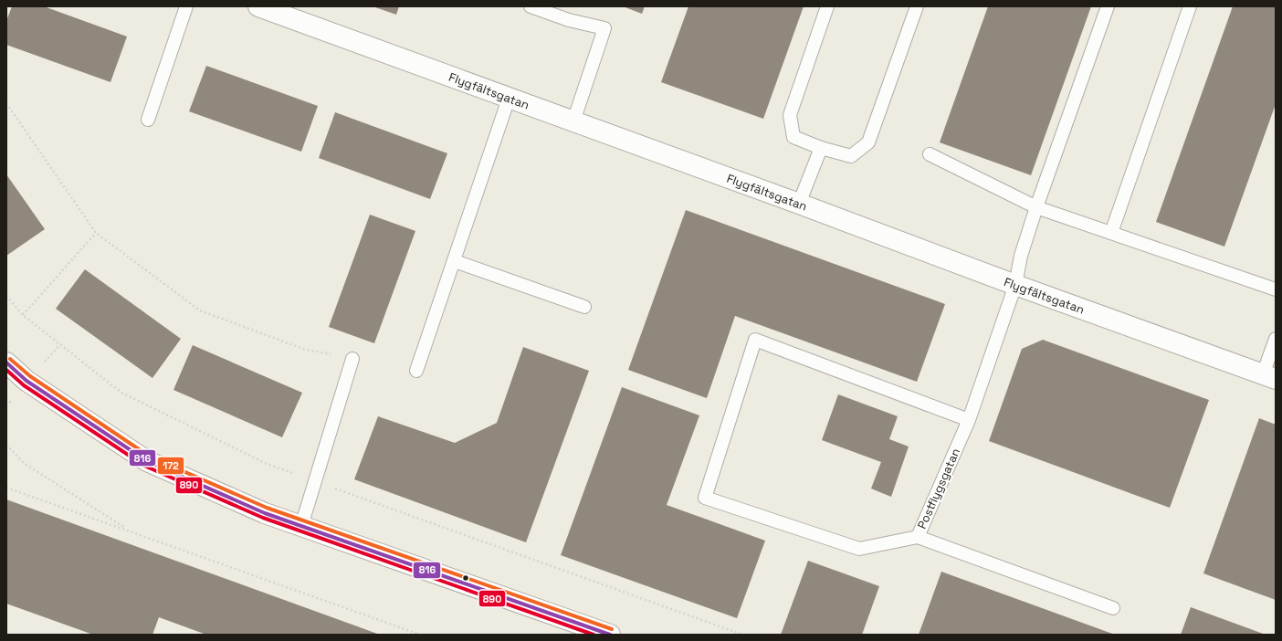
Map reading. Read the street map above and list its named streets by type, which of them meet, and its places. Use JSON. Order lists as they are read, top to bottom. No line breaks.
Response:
{"streets":{"street":["Flygfältsgatan"],"lane":["Postflygsgatan"]},"crossings":[["Flygfältsgatan","Postflygsgatan"]],"lines":["transit line 172","transit line 816","transit line 890"]}
